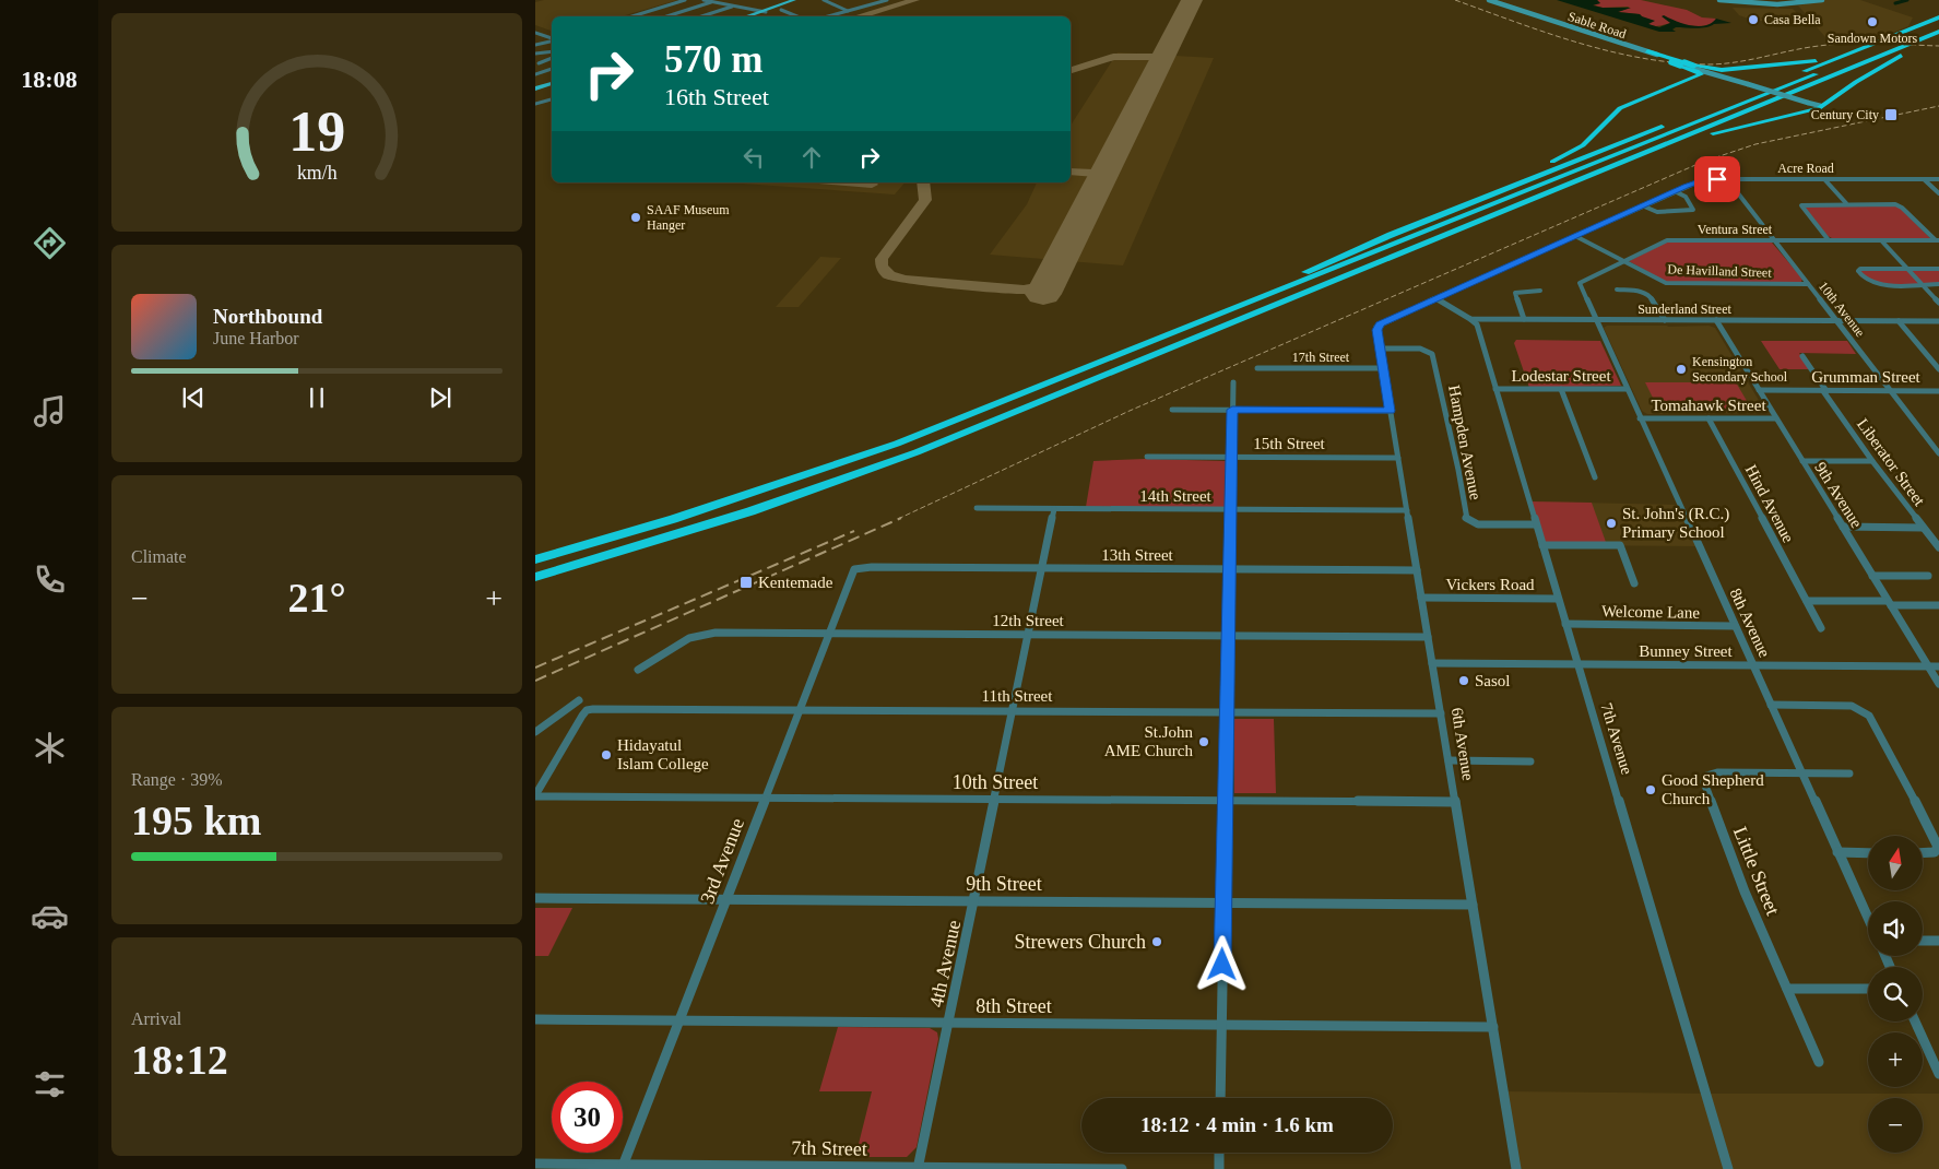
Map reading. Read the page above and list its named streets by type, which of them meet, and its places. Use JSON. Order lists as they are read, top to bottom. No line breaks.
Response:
{"streets":{"main road":["Sable Road"],"street":["Acre Road","Ventura Street","De Havilland Street","Sunderland Street","10th Avenue","17th Street","Lodestar Street","Grumman Street","Tomahawk Street","Hampden Avenue","15th Street","Liberator Street","9th Avenue","14th Street","Hind Avenue","13th Street","Vickers Road","Welcome Lane","12th Street","8th Avenue","Bunney Street","11th Street","7th Avenue","6th Avenue","10th Street","3rd Avenue","Little Street","9th Street","4th Avenue","8th Street","7th Street"]},"crossings":[["Acre Road","De Havilland Street"],["Acre Road","10th Avenue"],["Acre Road","6th Avenue"],["Ventura Street","De Havilland Street"],["Ventura Street","Sunderland Street"],["Ventura Street","10th Avenue"],["Ventura Street","8th Avenue"],["De Havilland Street","10th Avenue"],["Sunderland Street","10th Avenue"],["Sunderland Street","9th Avenue"],["Sunderland Street","8th Avenue"],["Sunderland Street","7th Avenue"],["10th Avenue","Grumman Street"],["17th Street","6th Avenue"],["Lodestar Street","8th Avenue"],["Lodestar Street","7th Avenue"],["Grumman Street","Liberator Street"],["Grumman Street","9th Avenue"],["Tomahawk Street","9th Avenue"],["Tomahawk Street","Hind Avenue"],["Tomahawk Street","8th Avenue"],["Hampden Avenue","7th Avenue"],["Hampden Avenue","6th Avenue"],["15th Street","6th Avenue"],["9th Avenue","Bunney Street"],["14th Street","6th Avenue"],["14th Street","4th Avenue"],["13th Street","6th Avenue"],["13th Street","3rd Avenue"],["13th Street","4th Avenue"],["Vickers Road","7th Avenue"],["Vickers Road","6th Avenue"],["Welcome Lane","8th Avenue"],["Welcome Lane","7th Avenue"],["12th Street","6th Avenue"],["12th Street","3rd Avenue"],["12th Street","4th Avenue"],["8th Avenue","Bunney Street"],["8th Avenue","Little Street"],["Bunney Street","7th Avenue"],["Bunney Street","6th Avenue"],["11th Street","6th Avenue"],["11th Street","10th Street"],["11th Street","3rd Avenue"],["11th Street","4th Avenue"],["6th Avenue","10th Street"],["6th Avenue","9th Street"],["6th Avenue","8th Street"],["10th Street","3rd Avenue"],["10th Street","4th Avenue"],["3rd Avenue","9th Street"],["3rd Avenue","8th Street"],["3rd Avenue","7th Street"],["9th Street","4th Avenue"],["4th Avenue","8th Street"],["4th Avenue","7th Street"]],"places":{"other":["Casa Bella","Sandown Motors","SAAF Museum Hanger","Kensington Secondary School","St. John's (R.C.) Primary School","Sasol","St.John AME Church","Hidayatul Islam College","Good Shepherd Church","Strewers Church"],"transit":["Century City","Kentemade"]},"north":"top","page":{"tabs":"18:08","turn":["570 m","16th Street"],"song":["Northbound","June Harbor"],"tile":["Climate",["Range · 39%","195 km"],["Arrival","18:12"]],"heat":["−","21°","+"],"map_buttons":["+","−"],"limit":"30","trip":"18:12 · 4 min · 1.6 km","gauge":["19","km/h"]}}
